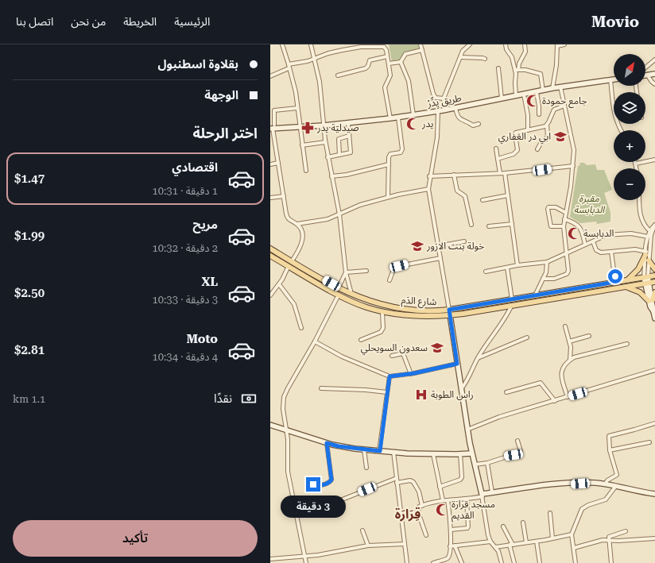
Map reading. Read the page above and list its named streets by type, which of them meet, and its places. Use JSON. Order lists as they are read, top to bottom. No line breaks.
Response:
{"streets":{"main road":["شارع الدَم"],"street":["طريق يِدِّرْ"]},"districts":["قِرَارَة"],"parks":["مقبرة الدبابسة"],"places":{"mosque":["جامع حمودة","يدر","الدبابسة","مسجد قرارة القديم"],"pharmacy":["صيدلية يدر"],"school or university":["ابي در الغفاري","خولة بنت الازور","سعدون السويحلي"],"hospital":["راس الطوبة"]},"north":"top right","page":{"header":"Movio","nav":["الرئيسية","الخريطة","من نحن","اتصل بنا"],"banner":["بقلاوة اسطنبول","الوجهة"],"map_buttons":["+","−"],"heading":"اختر الرحلة","list":[{"name":"اقتصادي","note":"1 دقيقة · 10:31","value":"$1.47"},{"name":"مريح","note":"2 دقيقة · 10:32","value":"$1.99"},{"name":"XL","note":"3 دقيقة · 10:33","value":"$2.50"},{"name":"Moto","note":"4 دقيقة · 10:34","value":"$2.81"}],"pay":["نقدًا","1.1 km"],"bubble":"3 دقيقة","buttons":"تأكيد"}}
